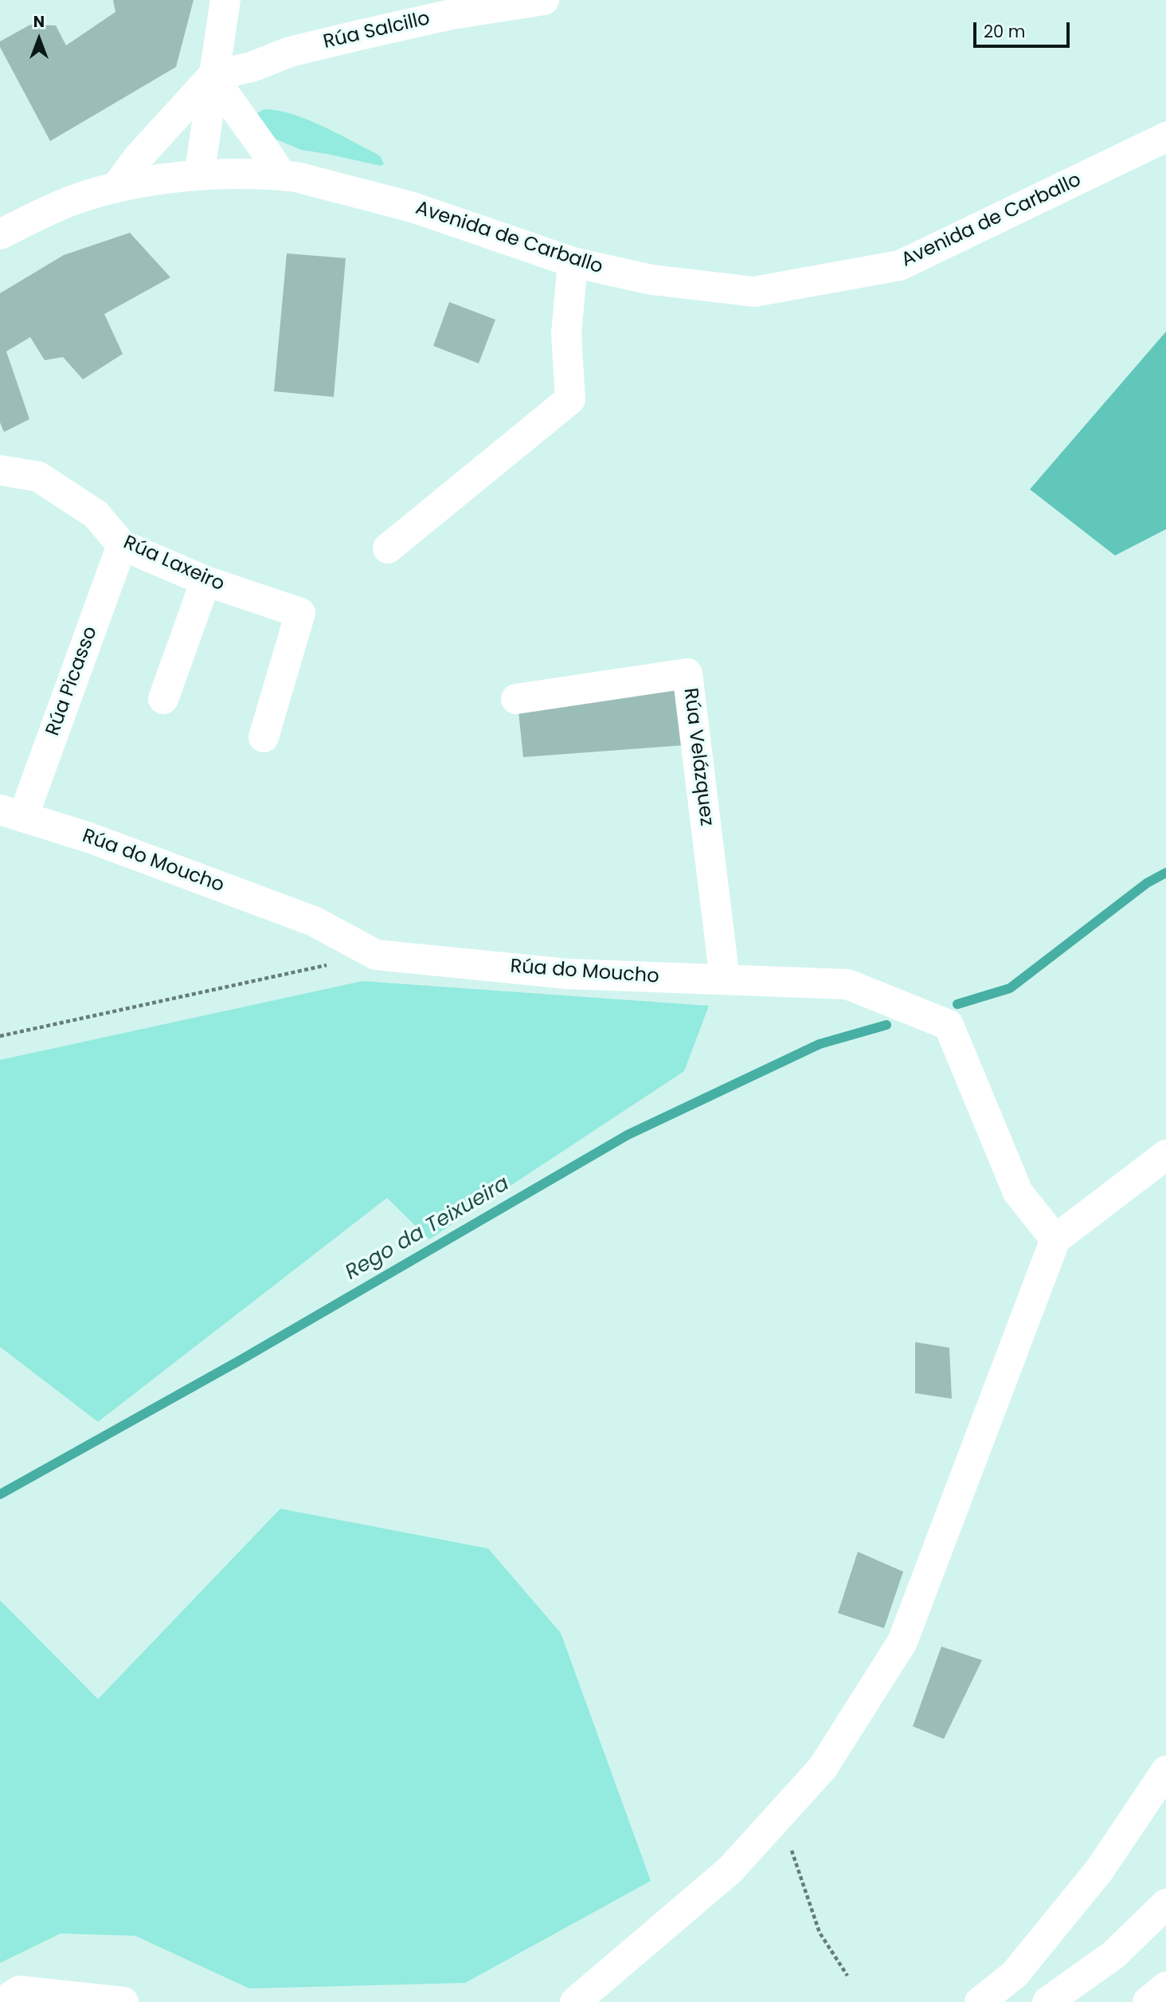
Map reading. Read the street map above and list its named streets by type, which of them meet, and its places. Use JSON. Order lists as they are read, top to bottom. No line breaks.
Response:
{"streets":{"main road":["Rúa Salcillo","Avenida de Carballo","Rúa Laxeiro","Rúa Picasso","Rúa Velázquez","Rúa do Moucho"]},"crossings":[["Rúa Laxeiro","Rúa Picasso"],["Rúa Picasso","Rúa do Moucho"],["Rúa Velázquez","Rúa do Moucho"]],"water":["Rego da Teixueira"],"scale_bar":"20 m","north":"top"}
